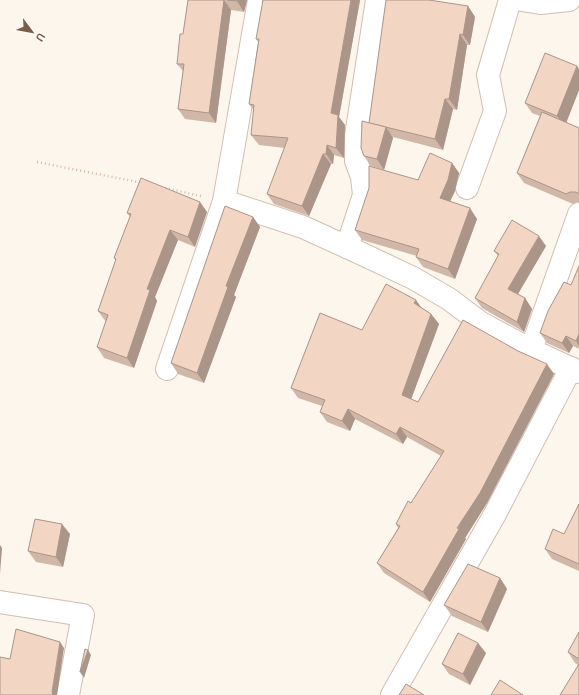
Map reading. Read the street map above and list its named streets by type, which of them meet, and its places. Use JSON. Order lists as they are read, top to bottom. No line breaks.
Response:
{"north":"bottom right"}
